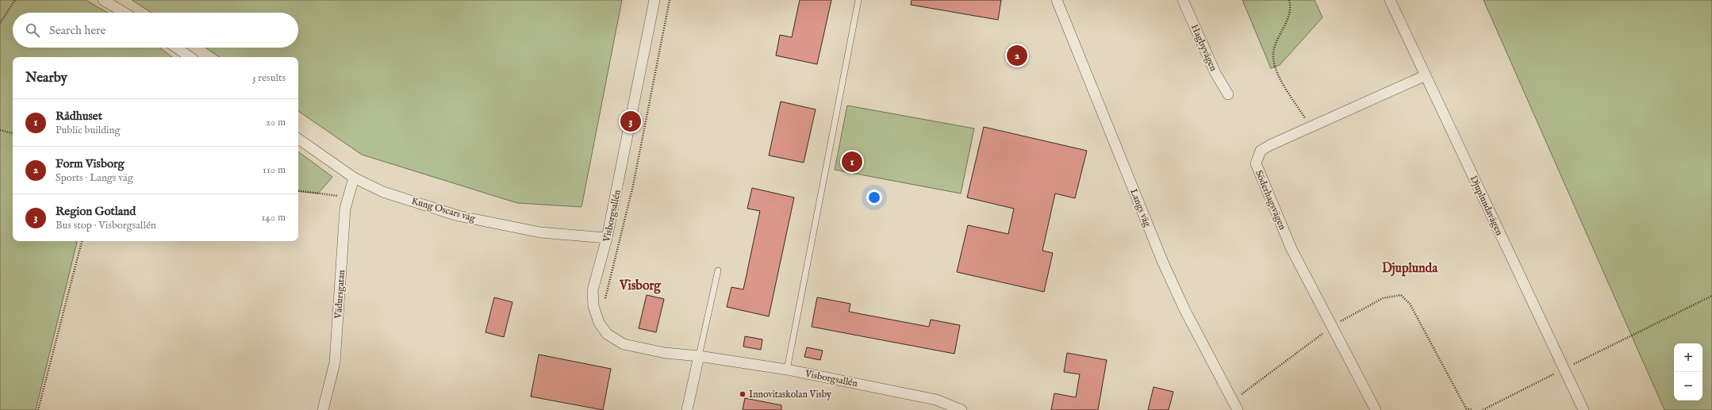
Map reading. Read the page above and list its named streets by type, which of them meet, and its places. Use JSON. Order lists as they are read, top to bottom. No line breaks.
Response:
{"streets":{"street":["Hagbyvägen","Söderhagsvägen","Djuplundavägen","Langs väg","Kung Oscars väg","Visborgsallén","Vädursgatan"]},"crossings":[["Söderhagsvägen","Djuplundavägen"],["Kung Oscars väg","Visborgsallén"],["Kung Oscars väg","Vädursgatan"]],"districts":["Djuplunda","Visborg"],"places":["Innovitaskolan Visby"],"page":{"search":"Search here","pins":["2","3","1"],"heading":["Nearby","3 results"],"list":[{"mark":"1","name":"Rådhuset","note":"Public building","value":"20 m"},{"mark":"2","name":"Form Visborg","note":"Sports · Langs väg","value":"110 m"},{"mark":"3","name":"Region Gotland","note":"Bus stop · Visborgsallén","value":"140 m"}],"map_buttons":["+","−"]}}
